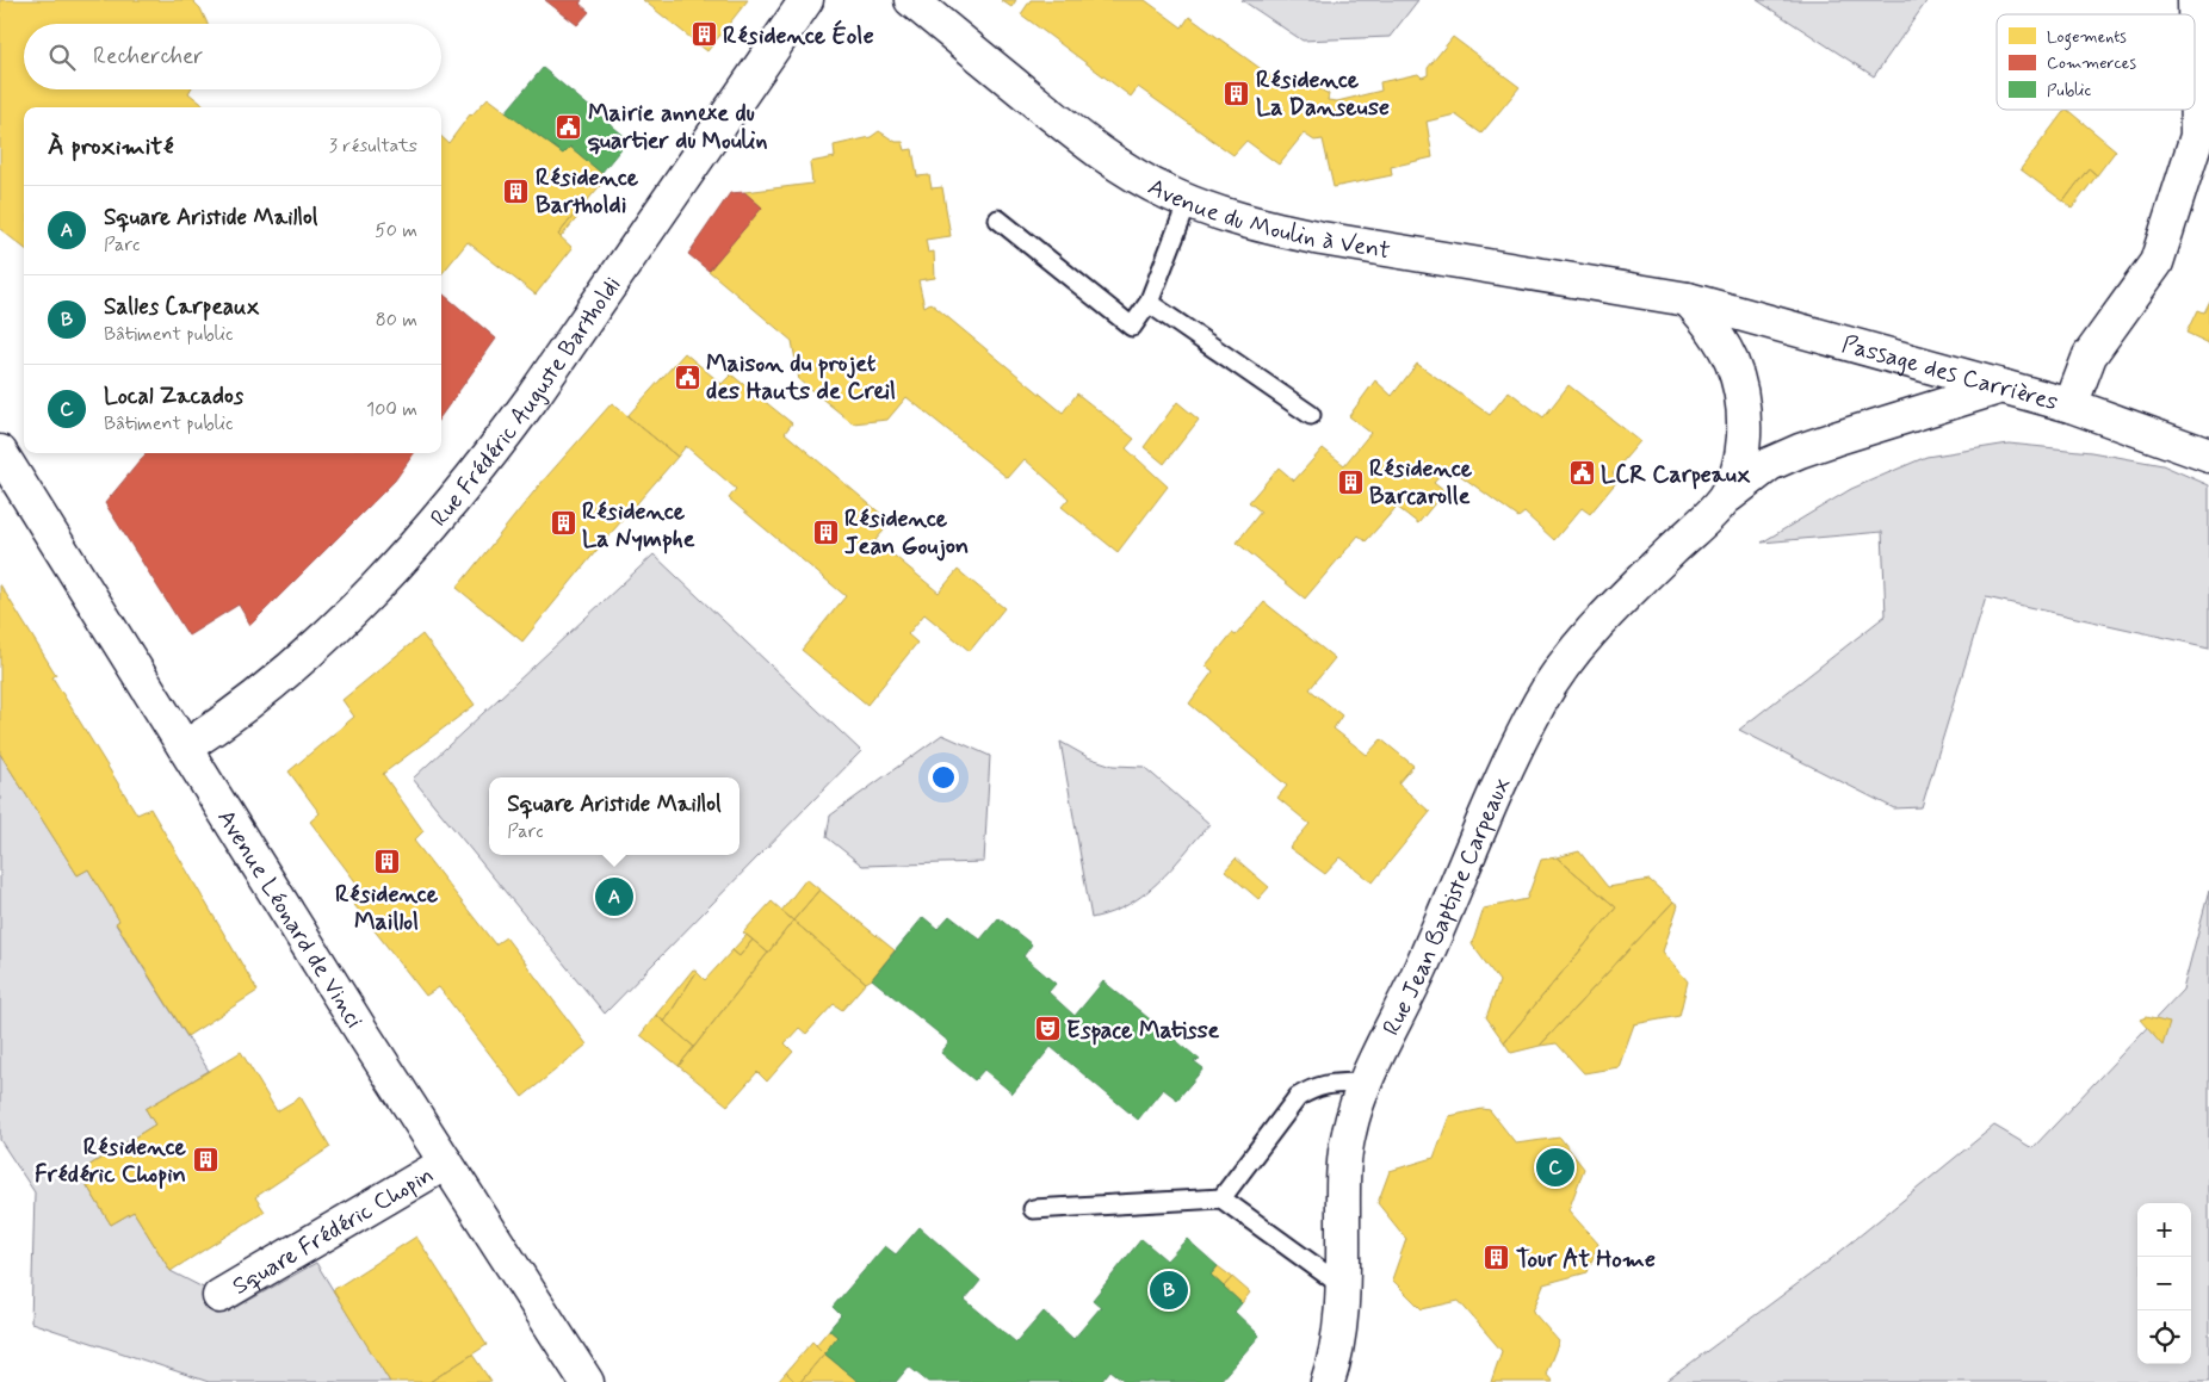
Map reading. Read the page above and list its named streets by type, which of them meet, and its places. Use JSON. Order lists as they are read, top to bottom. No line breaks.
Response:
{"streets":{"street":["Avenue du Moulin à Vent","Passage des Carrières","Rue Frédéric Auguste Bartholdi","Rue Jean Baptiste Carpeaux","Avenue Léonard de Vinci","Square Frédéric Chopin"]},"crossings":[["Avenue du Moulin à Vent","Passage des Carrières"],["Avenue du Moulin à Vent","Rue Jean Baptiste Carpeaux"],["Passage des Carrières","Rue Jean Baptiste Carpeaux"],["Rue Frédéric Auguste Bartholdi","Avenue Léonard de Vinci"],["Avenue Léonard de Vinci","Square Frédéric Chopin"]],"places":{"building":["Résidence Éole","Résidence La Danseuse","Résidence Bartholdi","Résidence Barcarolle","Résidence La Nymphe","Résidence Jean Goujon","Résidence Maillol","Résidence Frédéric Chopin","Tour At Home"],"public building":["Mairie annexe du quartier du Moulin","Maison du projet des Hauts de Creil","LCR Carpeaux"],"theatre":["Espace Matisse"]},"legend":["Logements","Commerces","Public"],"page":{"search":"Rechercher","heading":["À proximité","3 résultats"],"list":[{"mark":"A","name":"Square Aristide Maillol","note":"Parc","value":"50 m"},{"mark":"B","name":"Salles Carpeaux","note":"Bâtiment public","value":"80 m"},{"mark":"C","name":"Local Zacados","note":"Bâtiment public","value":"100 m"}],"popup":["Square Aristide Maillol","Parc"],"pins":["A","C","B"],"map_buttons":["+","−"]}}
